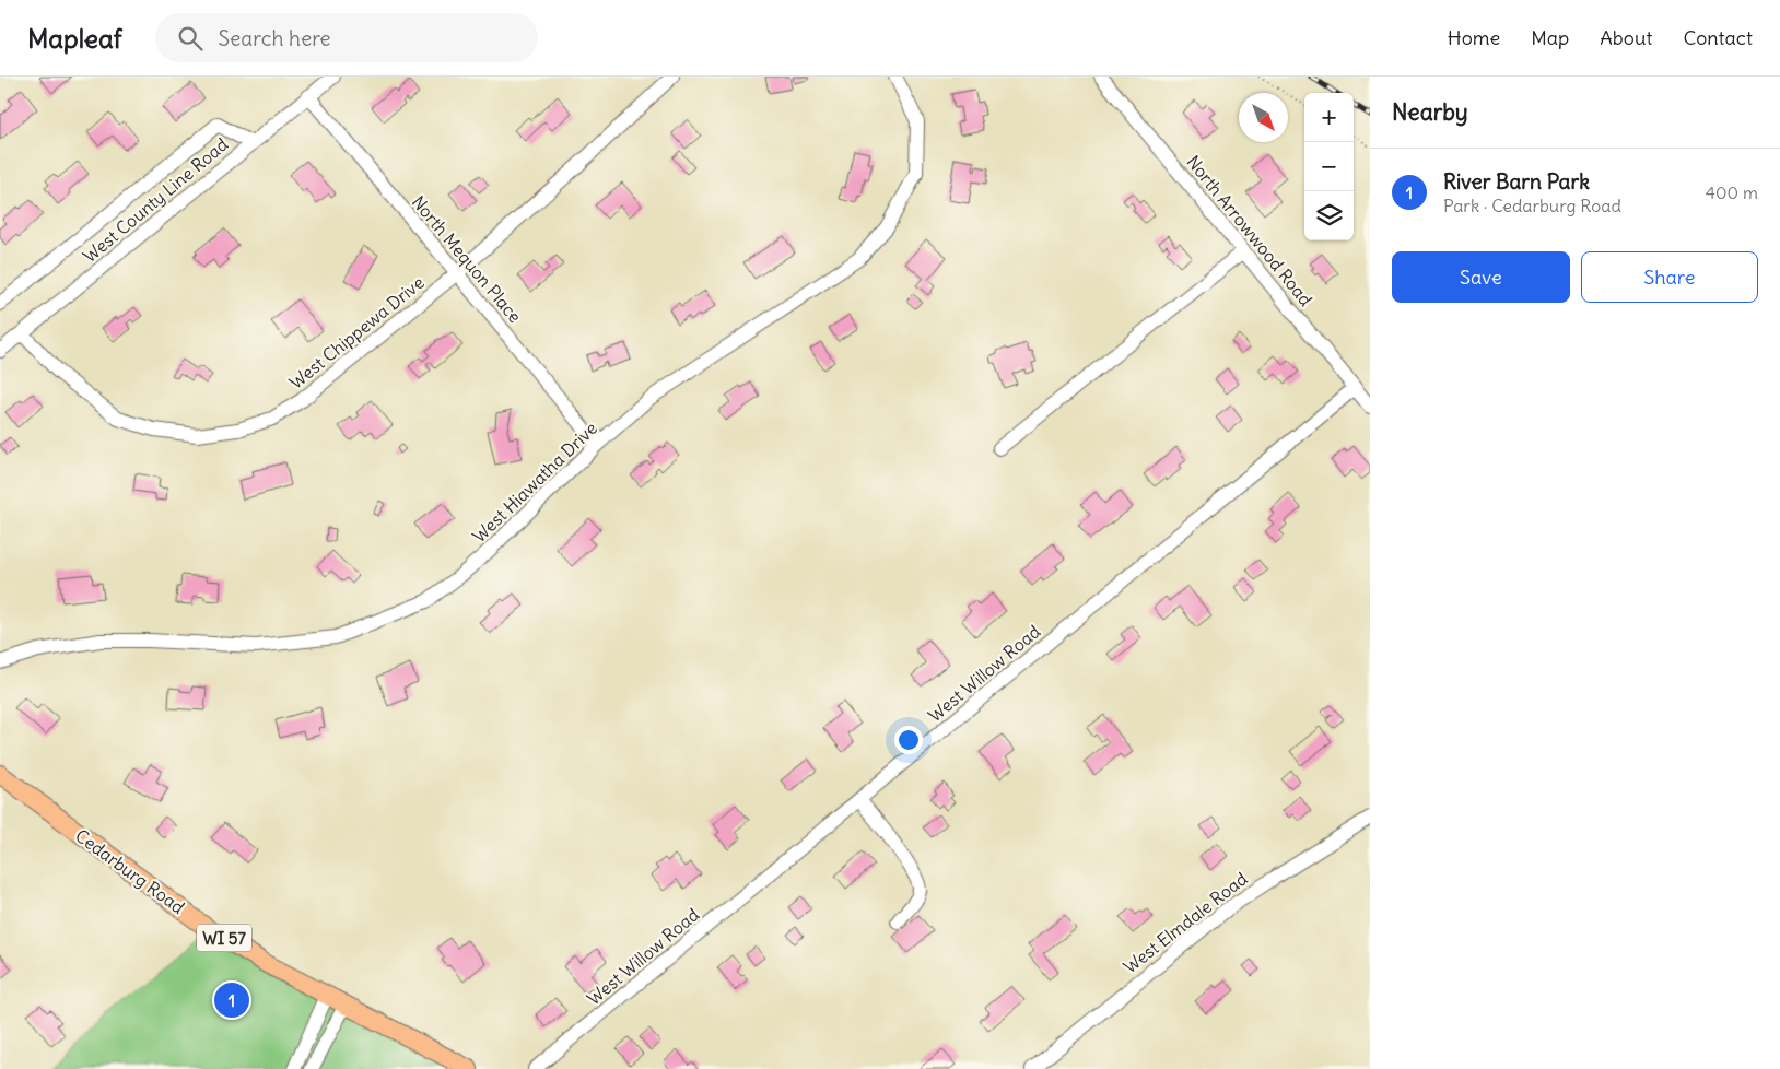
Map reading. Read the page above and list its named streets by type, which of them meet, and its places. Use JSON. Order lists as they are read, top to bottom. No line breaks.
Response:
{"streets":{"main road":["Cedarburg Road","WI 57"],"street":["West County Line Road","North Arrowwood Road","North Mequon Place","West Chippewa Drive","West Hiawatha Drive","West Willow Road","West Elmdale Road"]},"crossings":[["West County Line Road","North Mequon Place"],["West County Line Road","West Chippewa Drive"],["North Arrowwood Road","West Willow Road"],["North Mequon Place","West Chippewa Drive"],["North Mequon Place","West Hiawatha Drive"]],"north":"bottom right","page":{"header":"Mapleaf","search":"Search here","nav":["Home","Map","About","Contact"],"heading":"Nearby","map_buttons":["+","−"],"list":[{"mark":"1","name":"River Barn Park","note":"Park · Cedarburg Road","value":"400 m"}],"buttons":["Save","Share"],"pins":"1"}}
